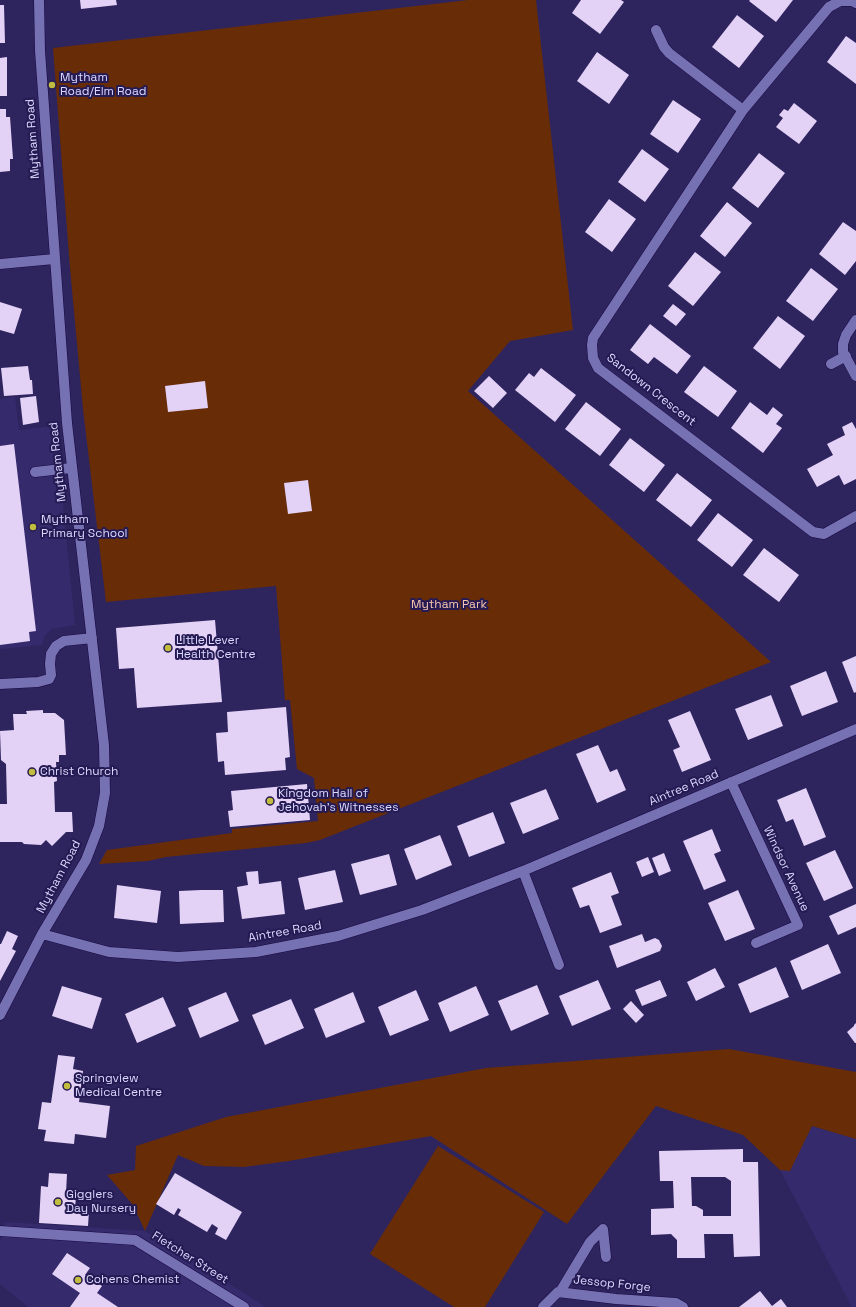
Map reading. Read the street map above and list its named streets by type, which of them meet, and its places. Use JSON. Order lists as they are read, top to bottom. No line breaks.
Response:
{"streets":{"street":["Mytham Road","Sandown Crescent","Aintree Road","Windsor Avenue","Fletcher Street","Jessop Forge"]},"crossings":[["Mytham Road","Aintree Road"],["Aintree Road","Windsor Avenue"]],"parks":["Mytham Park"],"places":["Mytham Road/Elm Road","Mytham Primary School","Little Lever Health Centre","Christ Church","Kingdom Hall of Jehovah's Witnesses","Springview Medical Centre","Gigglers Day Nursery","Cohens Chemist"]}
